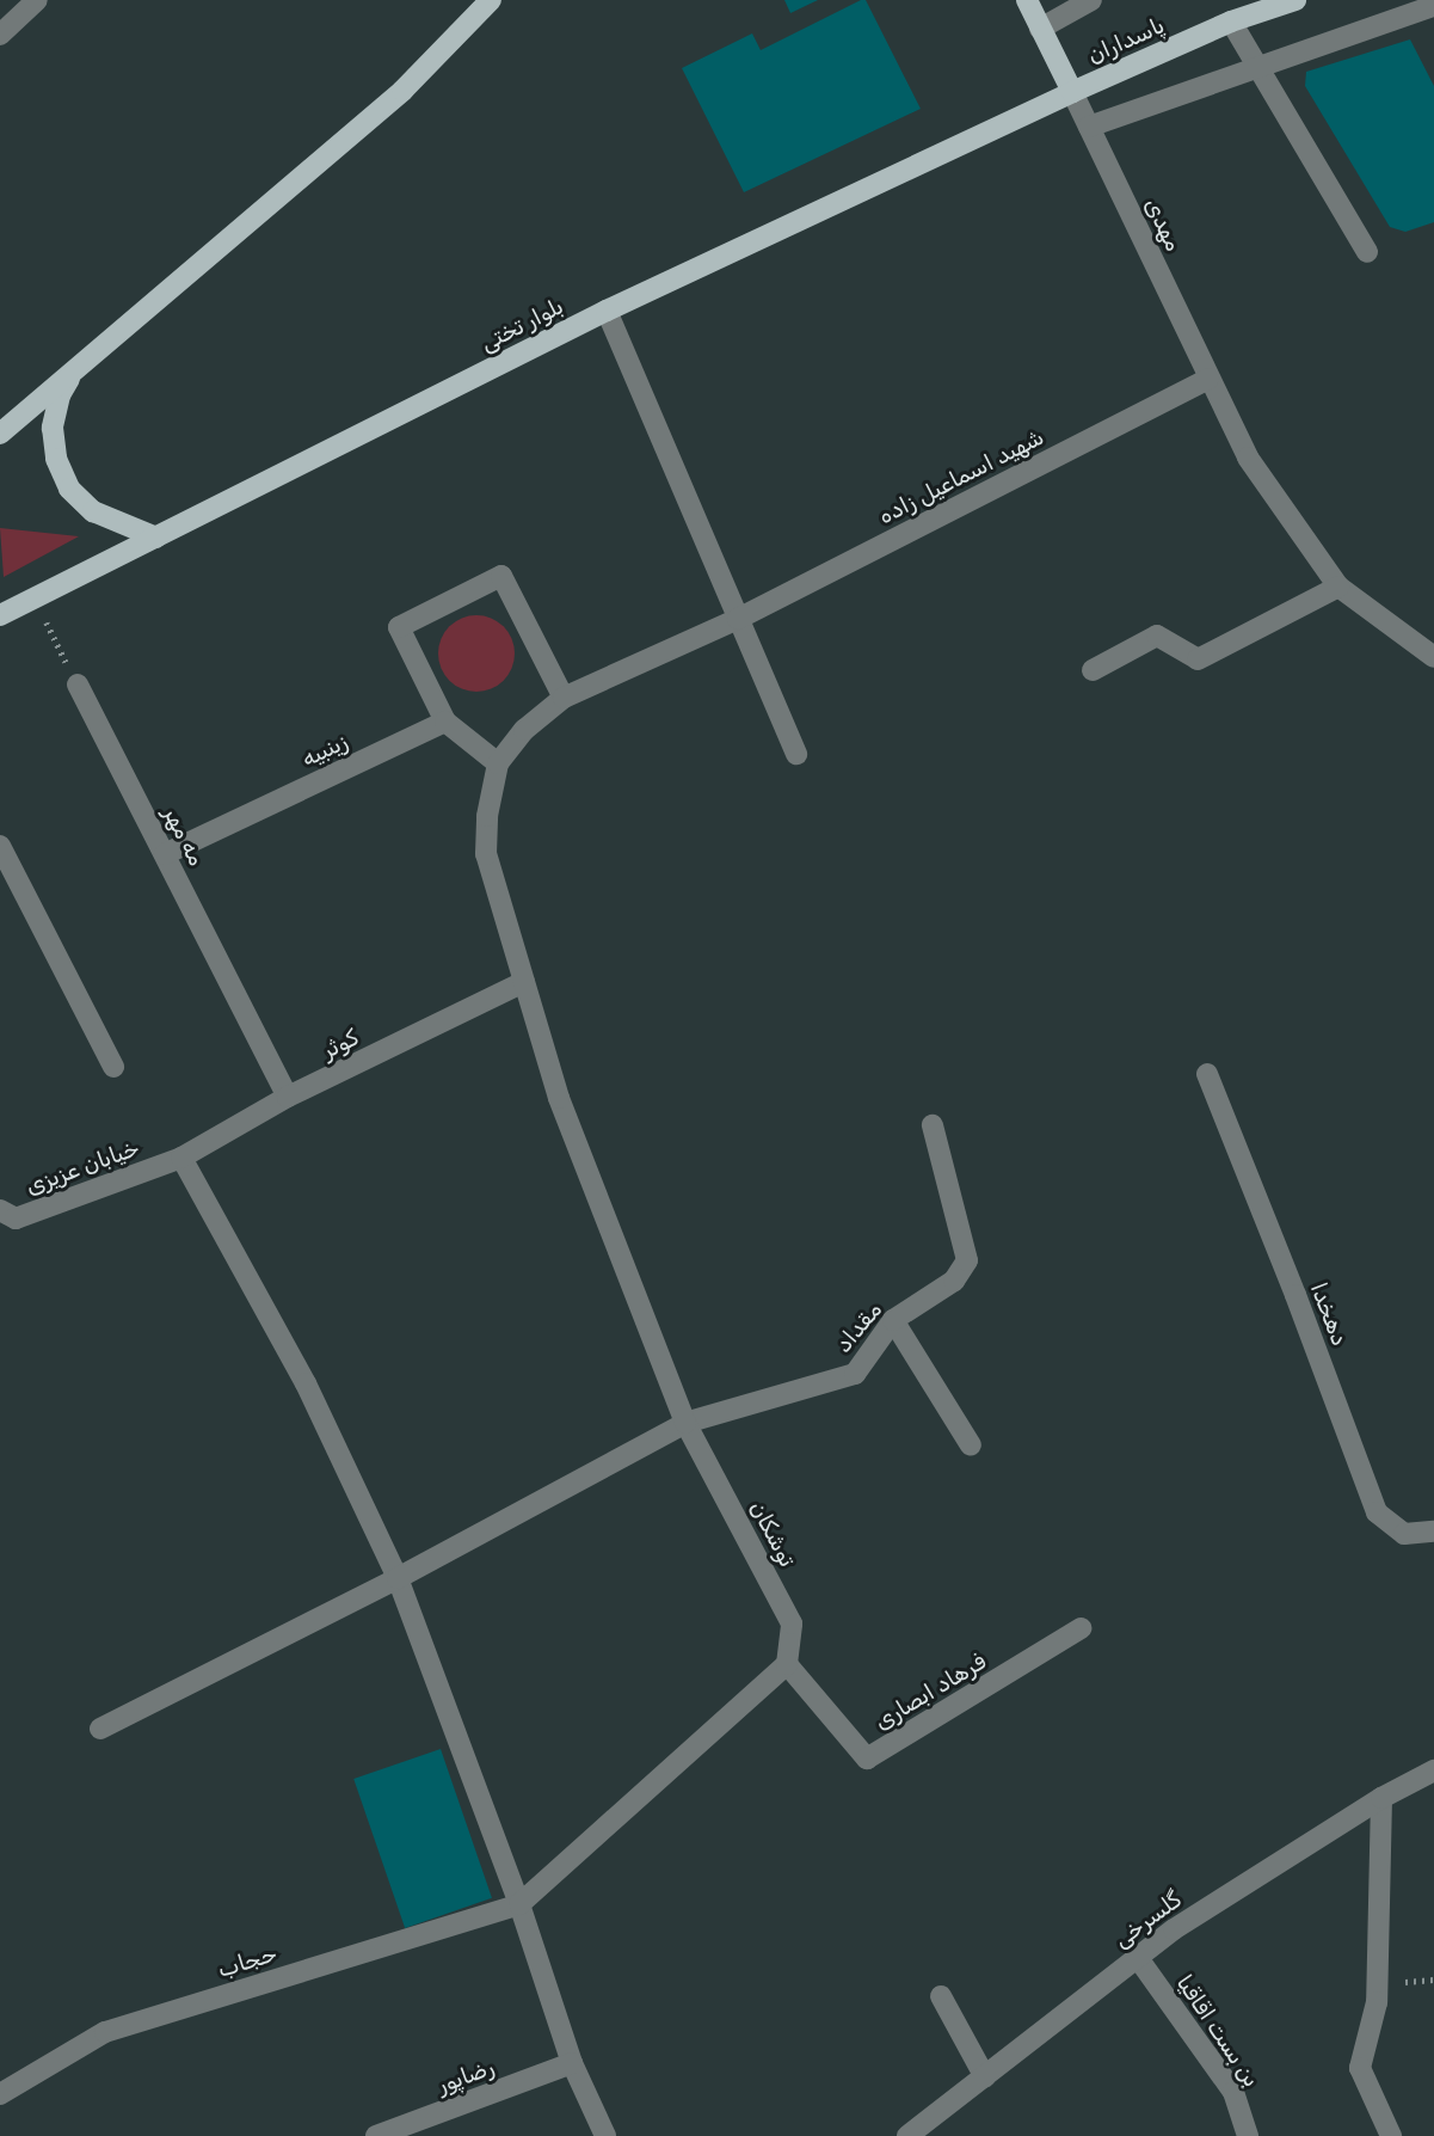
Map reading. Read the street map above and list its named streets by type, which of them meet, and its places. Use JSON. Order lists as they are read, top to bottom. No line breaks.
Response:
{"streets":{"main road":["پاسداران","بلوار تختی"],"street":["مهدی","شهید اسماعیل زاده","زینبیه","مه مهر","کوثر","خیابان عزیزی","دهخدا","مقداد","توشکان","فرهاد ابصاری","گلسرخی","حجاب","بن بست اقاقیا","رضاپور"]},"crossings":[["پاسداران","مهدی"],["پاسداران","بلوار تختی"],["مهدی","بلوار تختی"],["مهدی","شهید اسماعیل زاده"],["زینبیه","مه مهر"],["مه مهر","کوثر"],["کوثر","خیابان عزیزی"],["کوثر","توشکان"],["مقداد","توشکان"],["توشکان","فرهاد ابصاری"],["گلسرخی","بن بست اقاقیا"]]}
